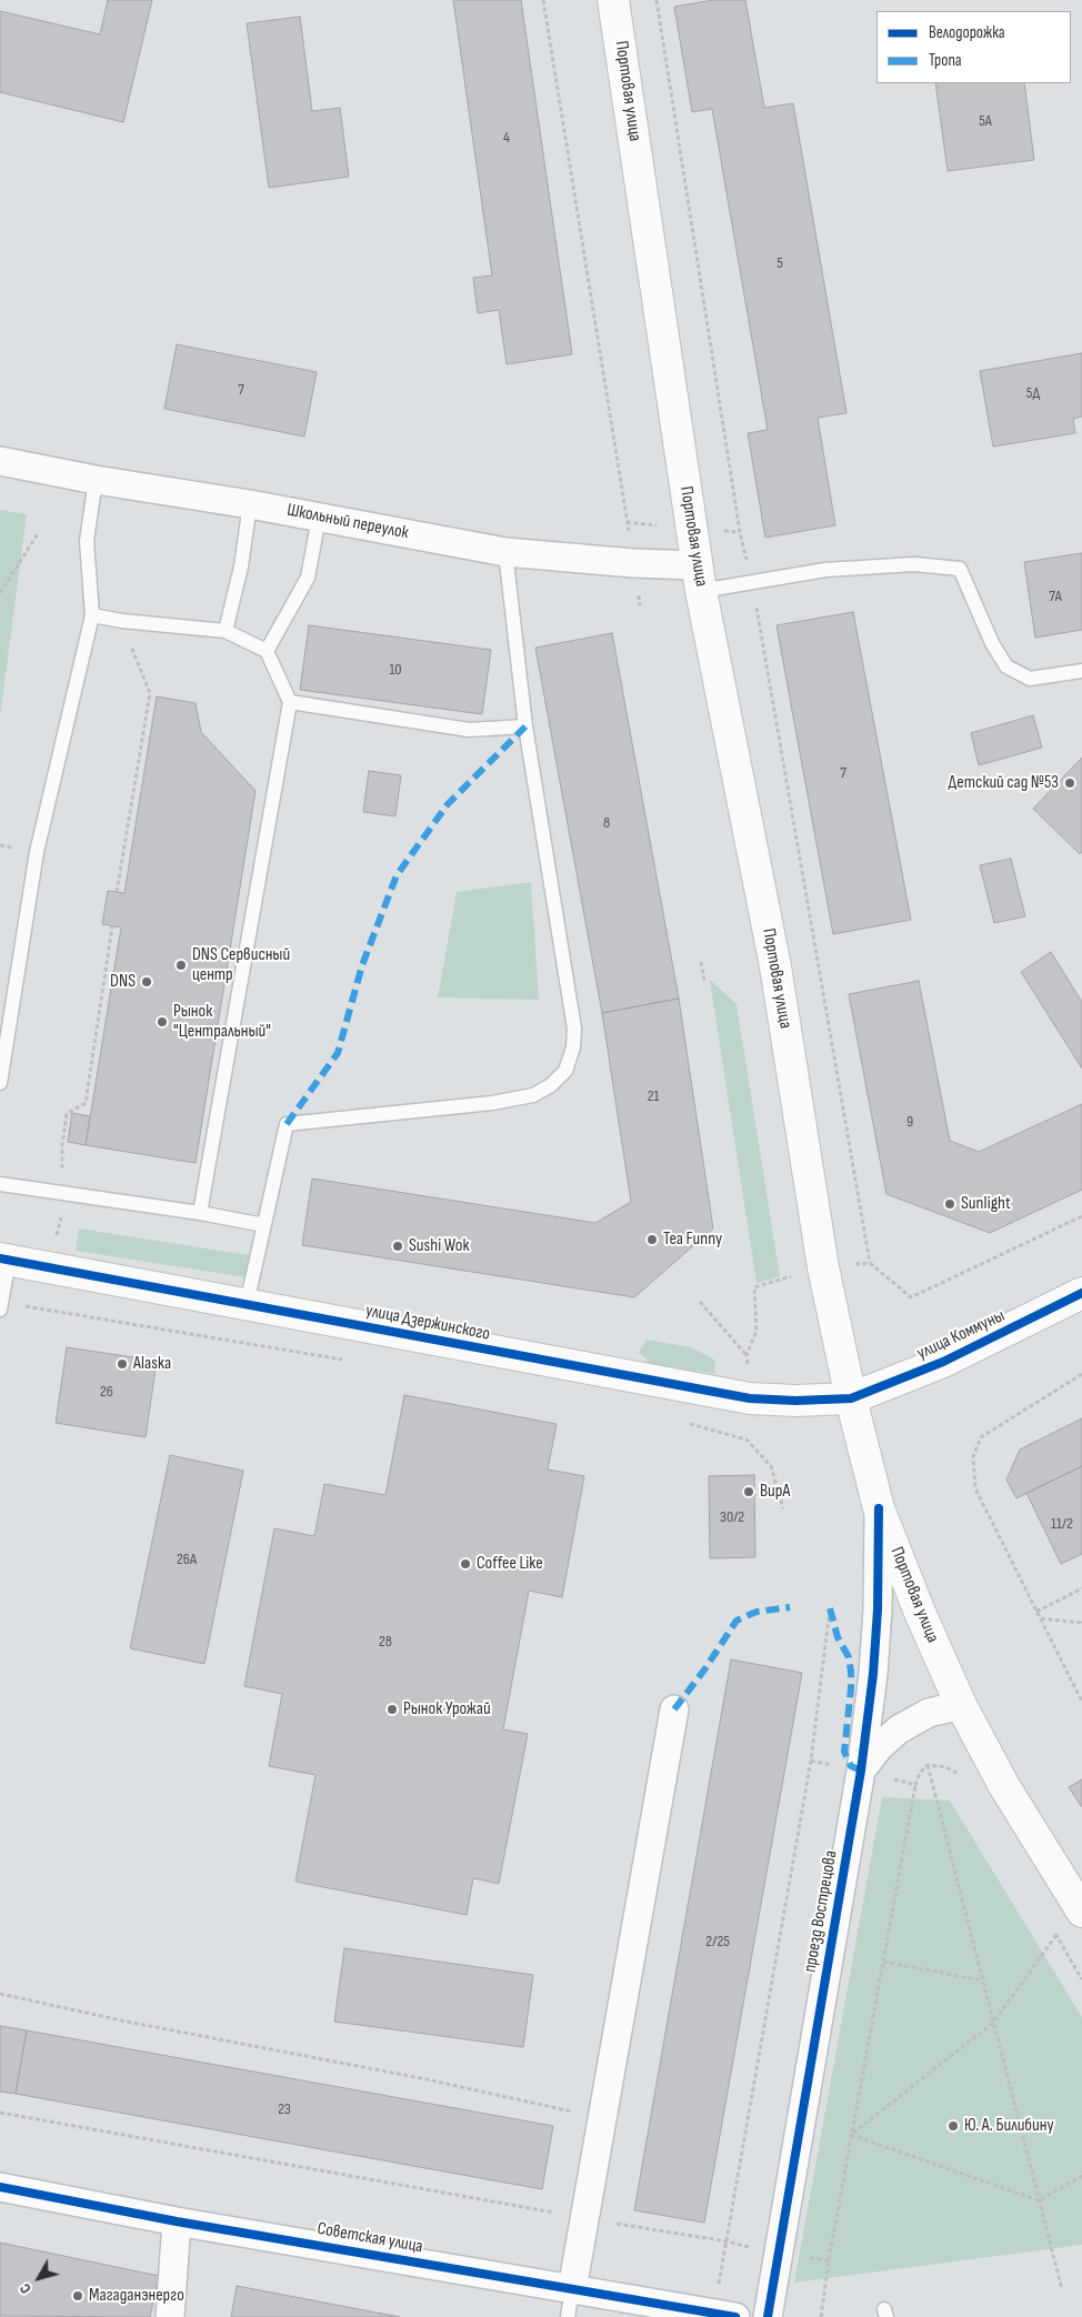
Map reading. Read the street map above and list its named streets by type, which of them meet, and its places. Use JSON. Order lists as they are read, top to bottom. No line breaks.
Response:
{"streets":{"main road":["Портовая улица","улица Дзержинского","улица Коммуны"],"street":["Школьный переулок","проезд Вострецова","Советская улица"]},"crossings":[["Портовая улица","Школьный переулок"],["Портовая улица","улица Дзержинского"],["Портовая улица","улица Коммуны"],["Портовая улица","проезд Вострецова"],["улица Дзержинского","улица Коммуны"]],"places":["Детский сад №53","DNS Сервисный центр","DNS","Рынок \"Центральный\"","Sunlight","Tea Funny","Sushi Wok","Alaska","ВирА","Coffee Like","Рынок Урожай","Ю. А. Билибину","Магаданэнерго"],"house_numbers":["5А","4","5","7","5Д","7А","10","7","8","21","9","26","30/2","11/2","26А","28","2/25","23"],"legend":["Велодорожка","Тропа"],"north":"bottom left"}
